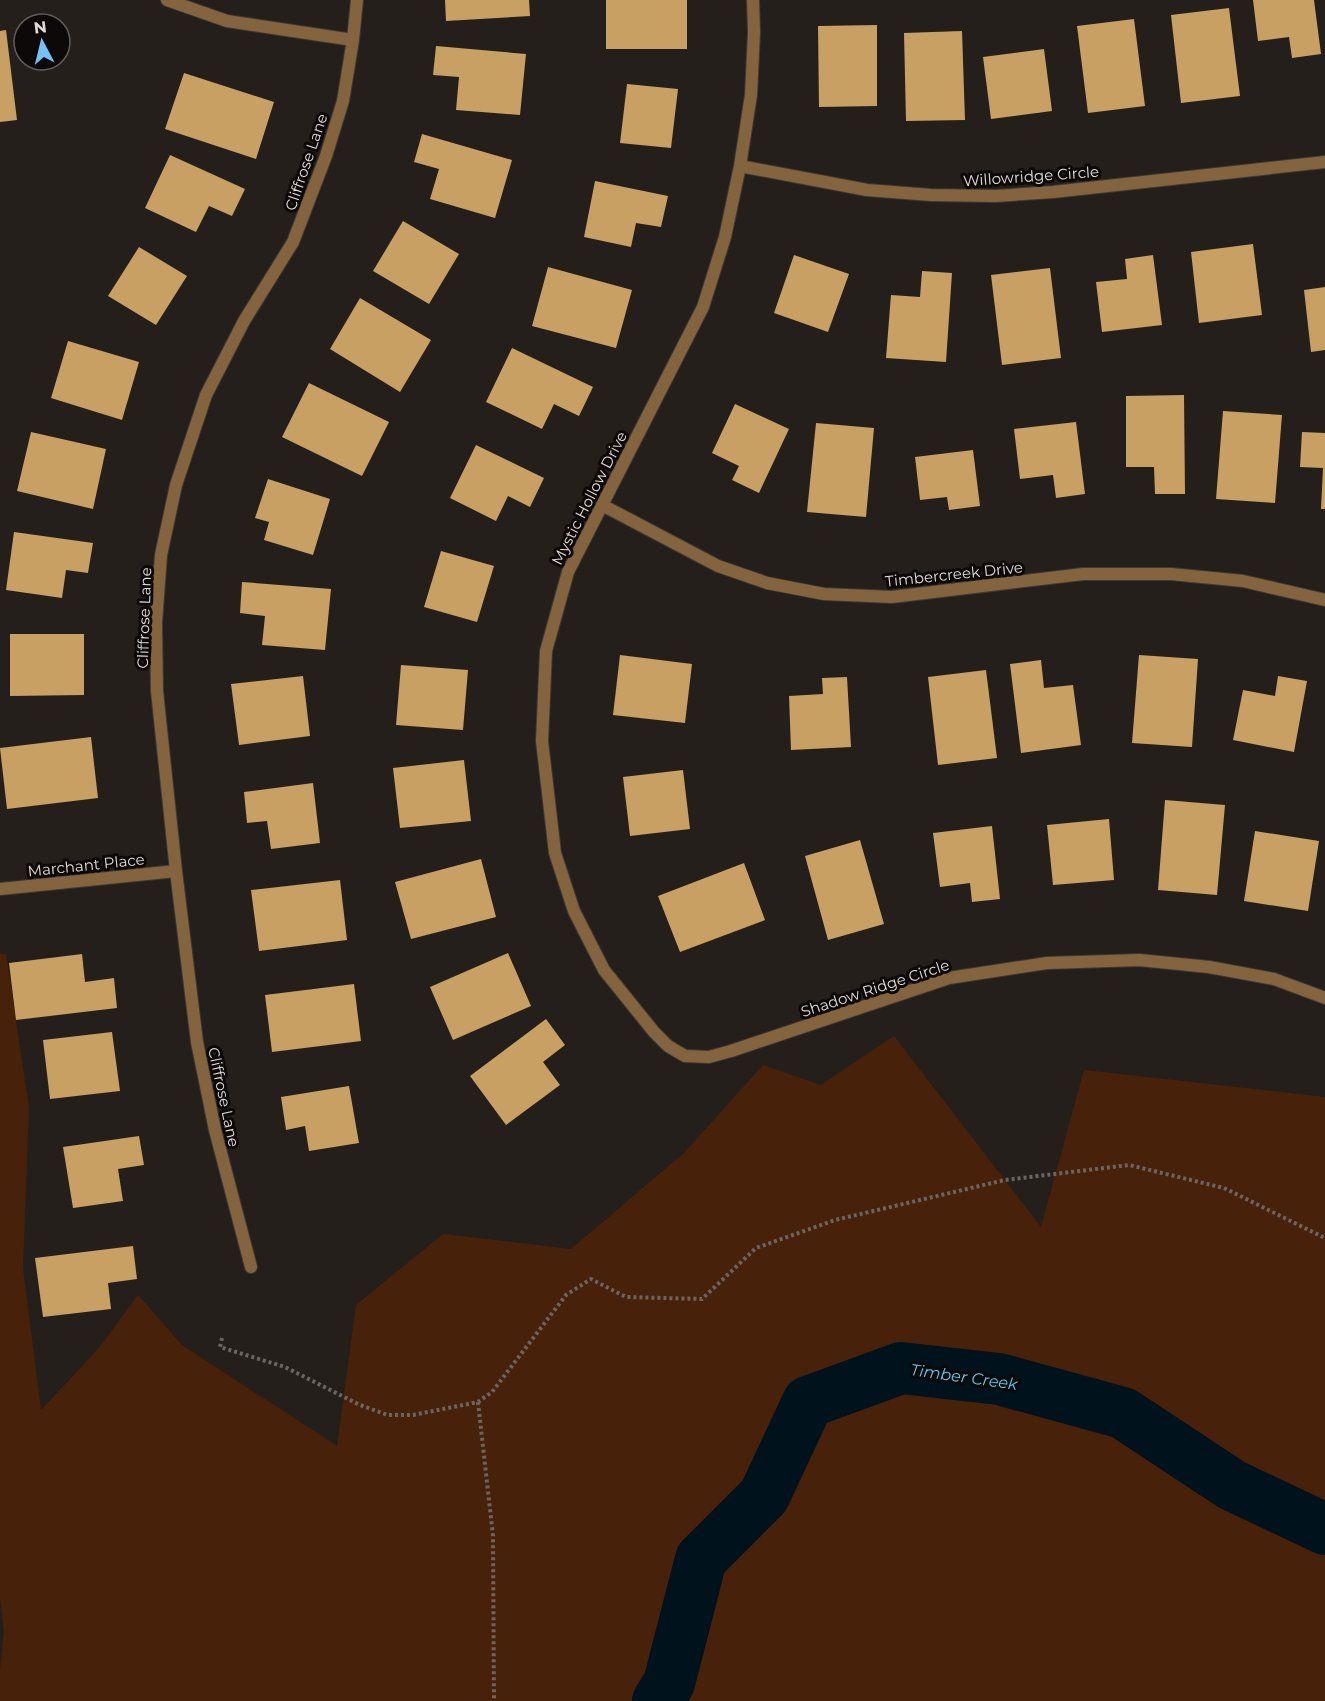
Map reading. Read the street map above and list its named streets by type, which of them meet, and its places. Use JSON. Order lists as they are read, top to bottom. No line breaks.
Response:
{"streets":{"street":["Cliffrose Lane","Willowridge Circle","Mystic Hollow Drive","Timbercreek Drive","Marchant Place","Shadow Ridge Circle"]},"crossings":[["Cliffrose Lane","Marchant Place"],["Willowridge Circle","Mystic Hollow Drive"],["Mystic Hollow Drive","Timbercreek Drive"],["Mystic Hollow Drive","Shadow Ridge Circle"]],"water":["Timber Creek"],"north":"top"}
